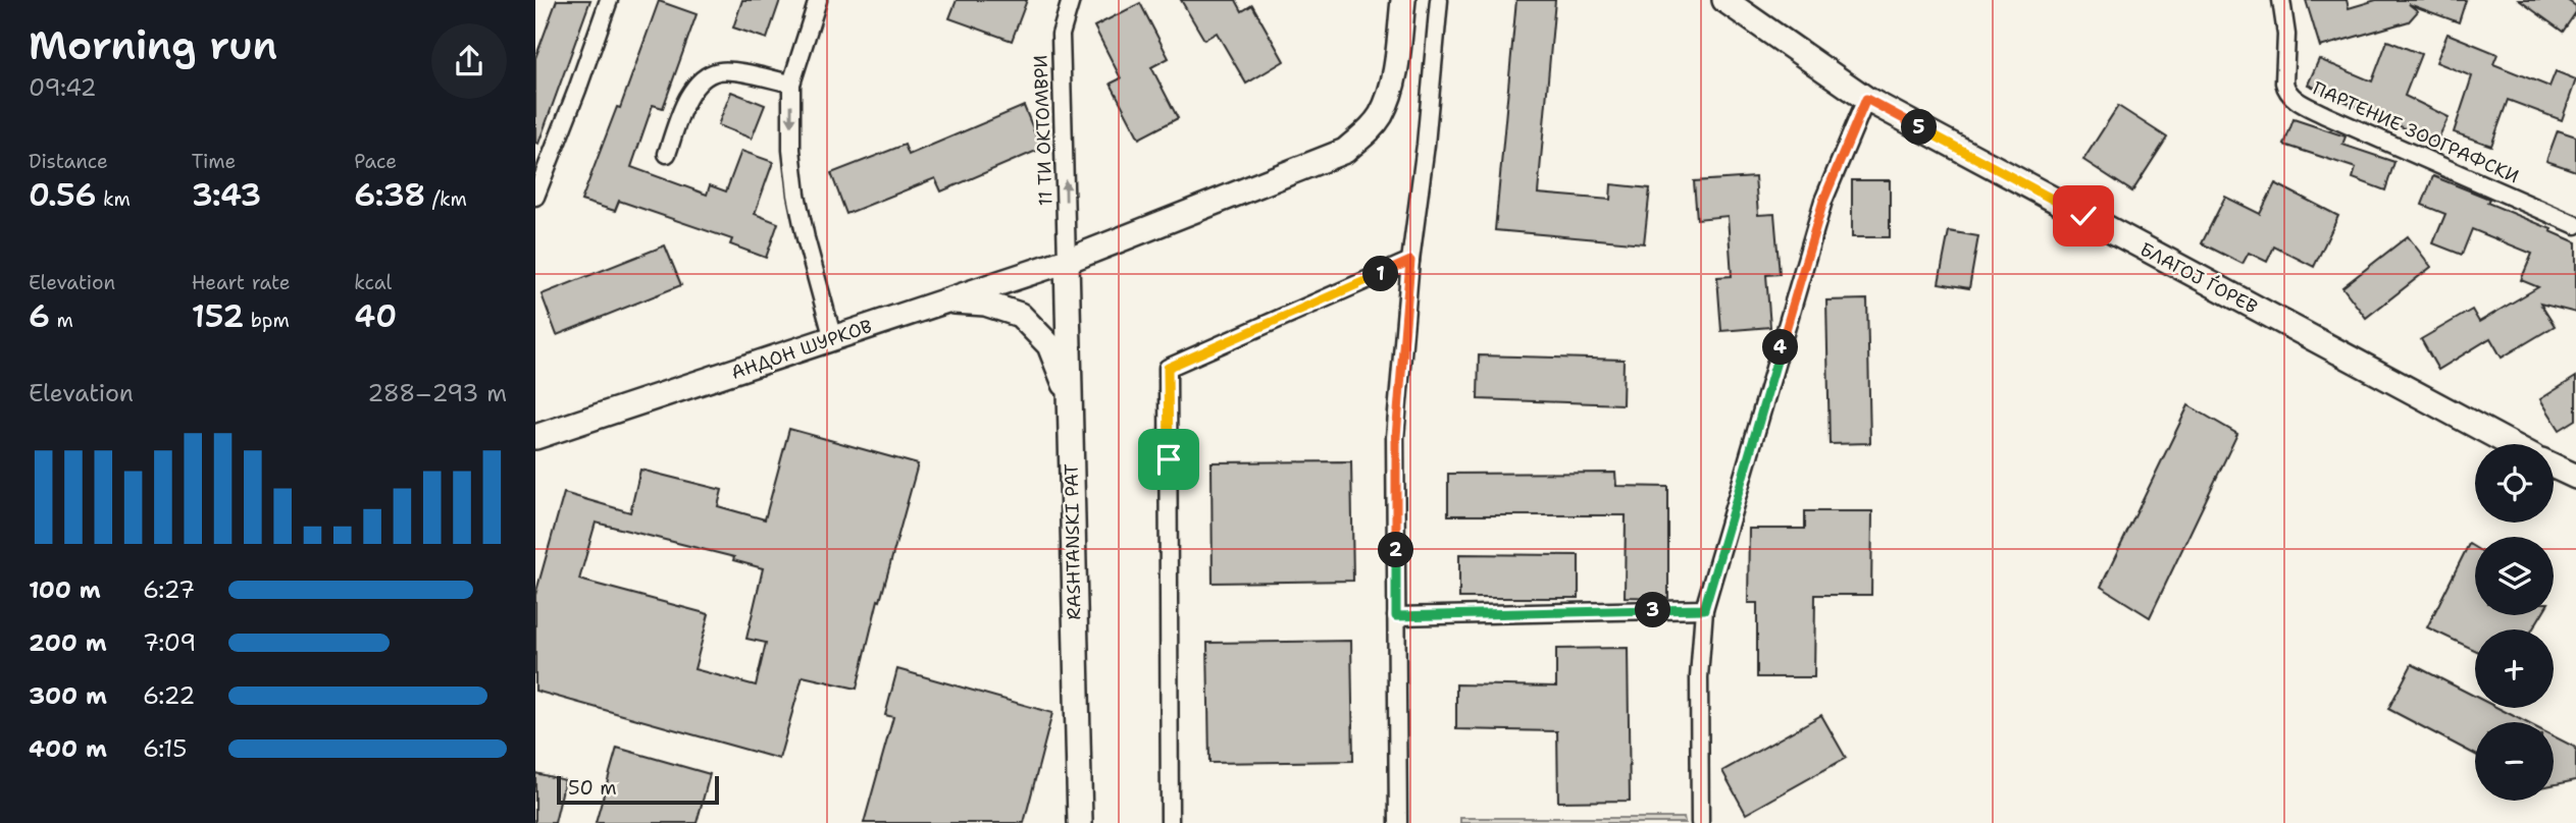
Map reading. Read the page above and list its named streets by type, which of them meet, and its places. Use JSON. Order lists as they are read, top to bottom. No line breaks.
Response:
{"streets":{"main road":["БЛАГОЈ ЃОРЕВ","АНДОН ШУРКОВ","RASHTANSKI PAT"],"street":["11 ТИ ОКТОМВРИ","ПАРТЕНИЕ ЗООГРАФСКИ"]},"crossings":[["11 ТИ ОКТОМВРИ","АНДОН ШУРКОВ"],["11 ТИ ОКТОМВРИ","RASHTANSKI PAT"],["АНДОН ШУРКОВ","RASHTANSKI PAT"]],"one_way":["11 ТИ ОКТОМВРИ"],"scale_bar":"50 m","page":{"heading":["Morning run","09:42"],"pins":["5","1","4","2","3"],"stats":[["Distance","0.56 km"],["Time","3:43"],["Pace","6:38 /km"],["Elevation","6 m"],["Heart rate","152 bpm"],["kcal","40"]],"chart":["Elevation","288–293 m"],"map_buttons":["+","−"],"list":[{"name":"100 m","note":"6:27"},{"name":"200 m","note":"7:09"},{"name":"300 m","note":"6:22"},{"name":"400 m","note":"6:15"}],"scale":"50 m"}}
